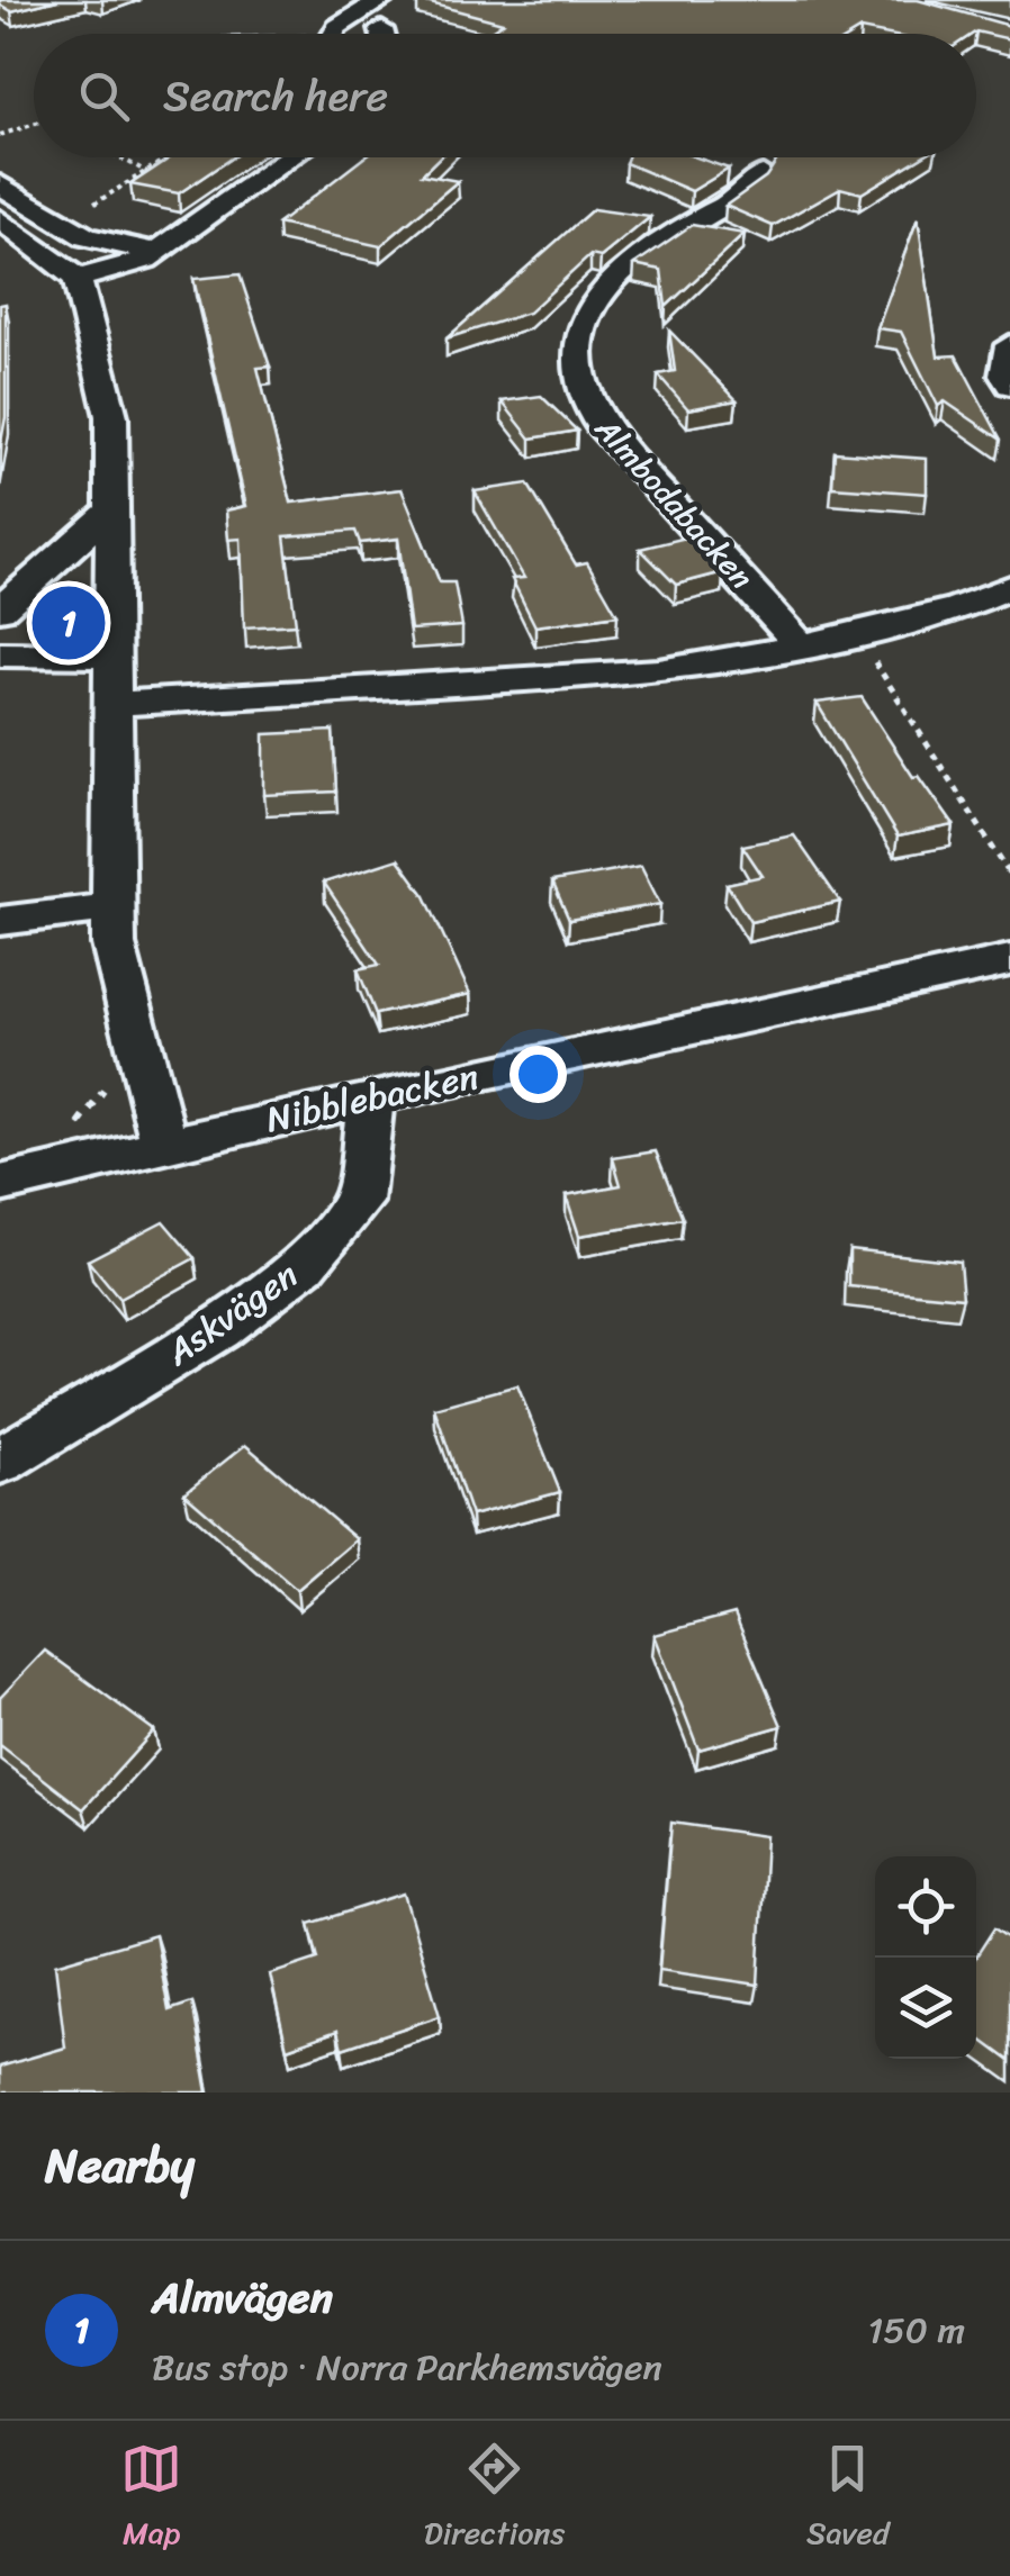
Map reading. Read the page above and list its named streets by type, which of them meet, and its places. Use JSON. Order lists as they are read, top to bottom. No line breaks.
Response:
{"streets":{"street":["Almbodabacken","Nibblebacken","Askvägen"]},"crossings":[["Nibblebacken","Askvägen"]],"page":{"search":"Search here","pins":"1","heading":"Nearby","list":[{"mark":"1","name":"Almvägen","note":"Bus stop · Norra Parkhemsvägen","value":"150 m"}],"nav":["Map","Directions","Saved"]}}
